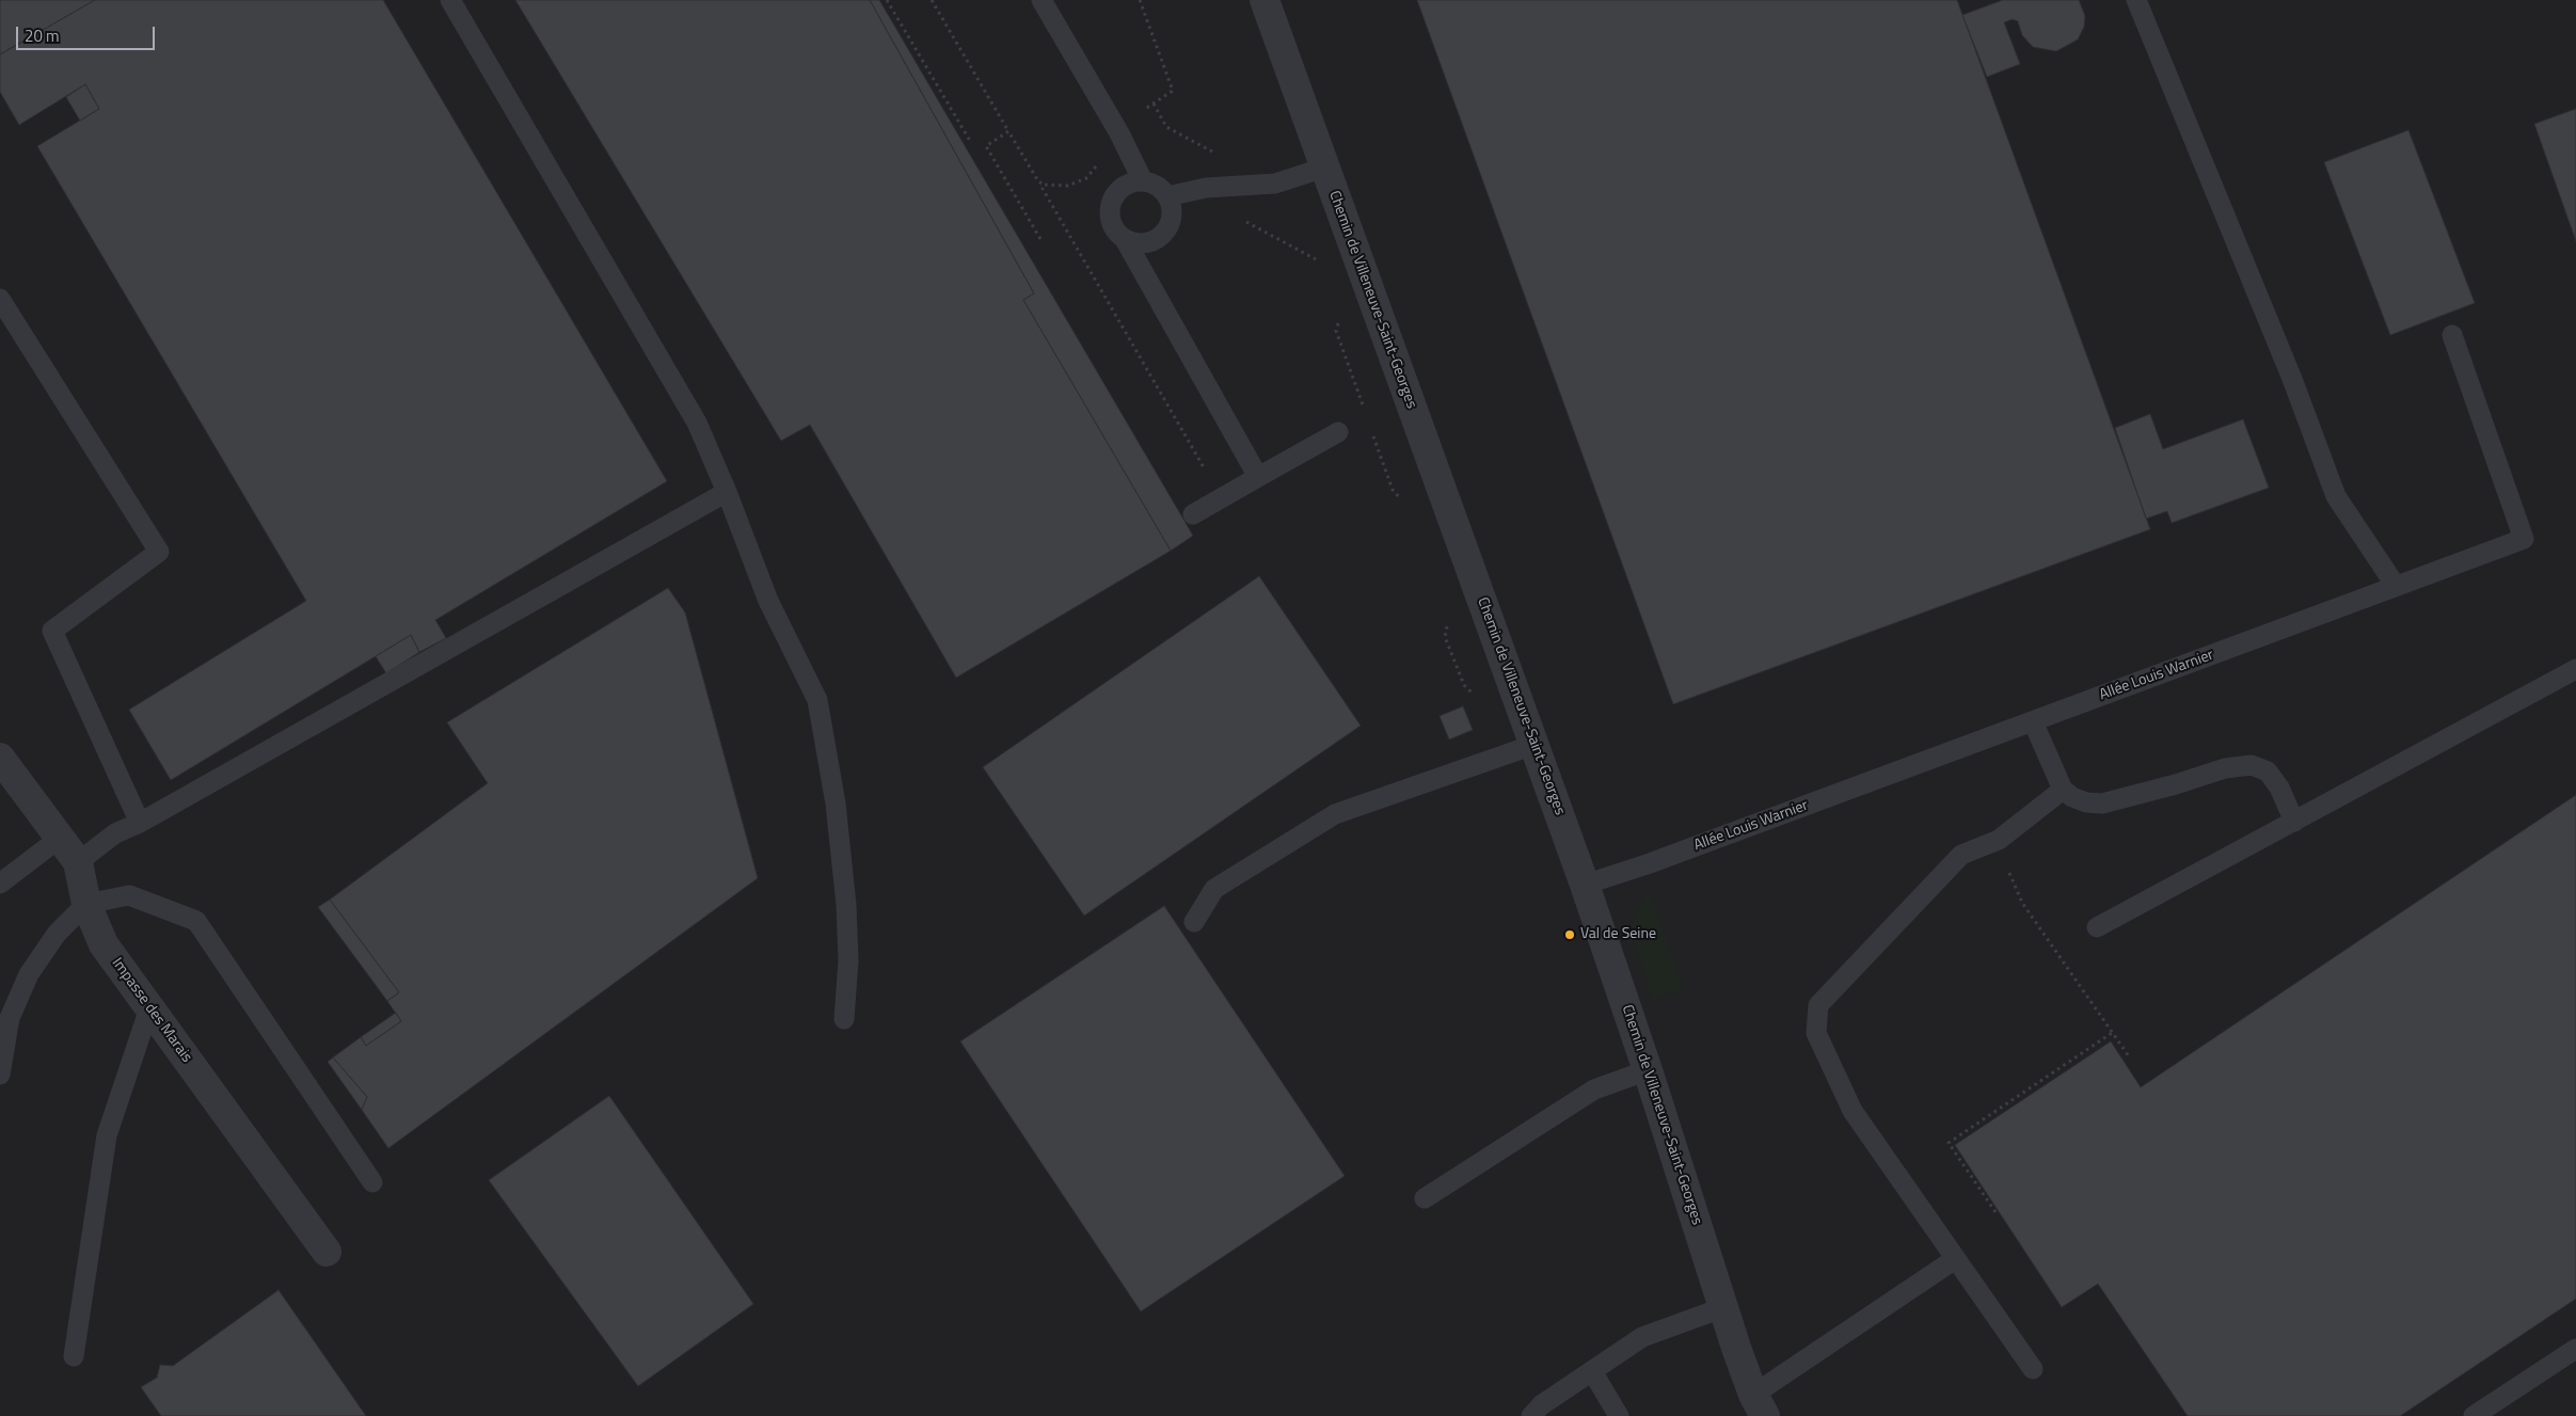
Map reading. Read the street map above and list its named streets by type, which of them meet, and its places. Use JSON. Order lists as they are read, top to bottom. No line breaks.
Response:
{"streets":{"street":["Chemin de Villeneuve-Saint-Georges","Impasse des Marais"],"lane":["Allée Louis Warnier"]},"crossings":[["Chemin de Villeneuve-Saint-Georges","Allée Louis Warnier"]],"places":["Val de Seine"],"scale_bar":"20 m"}
